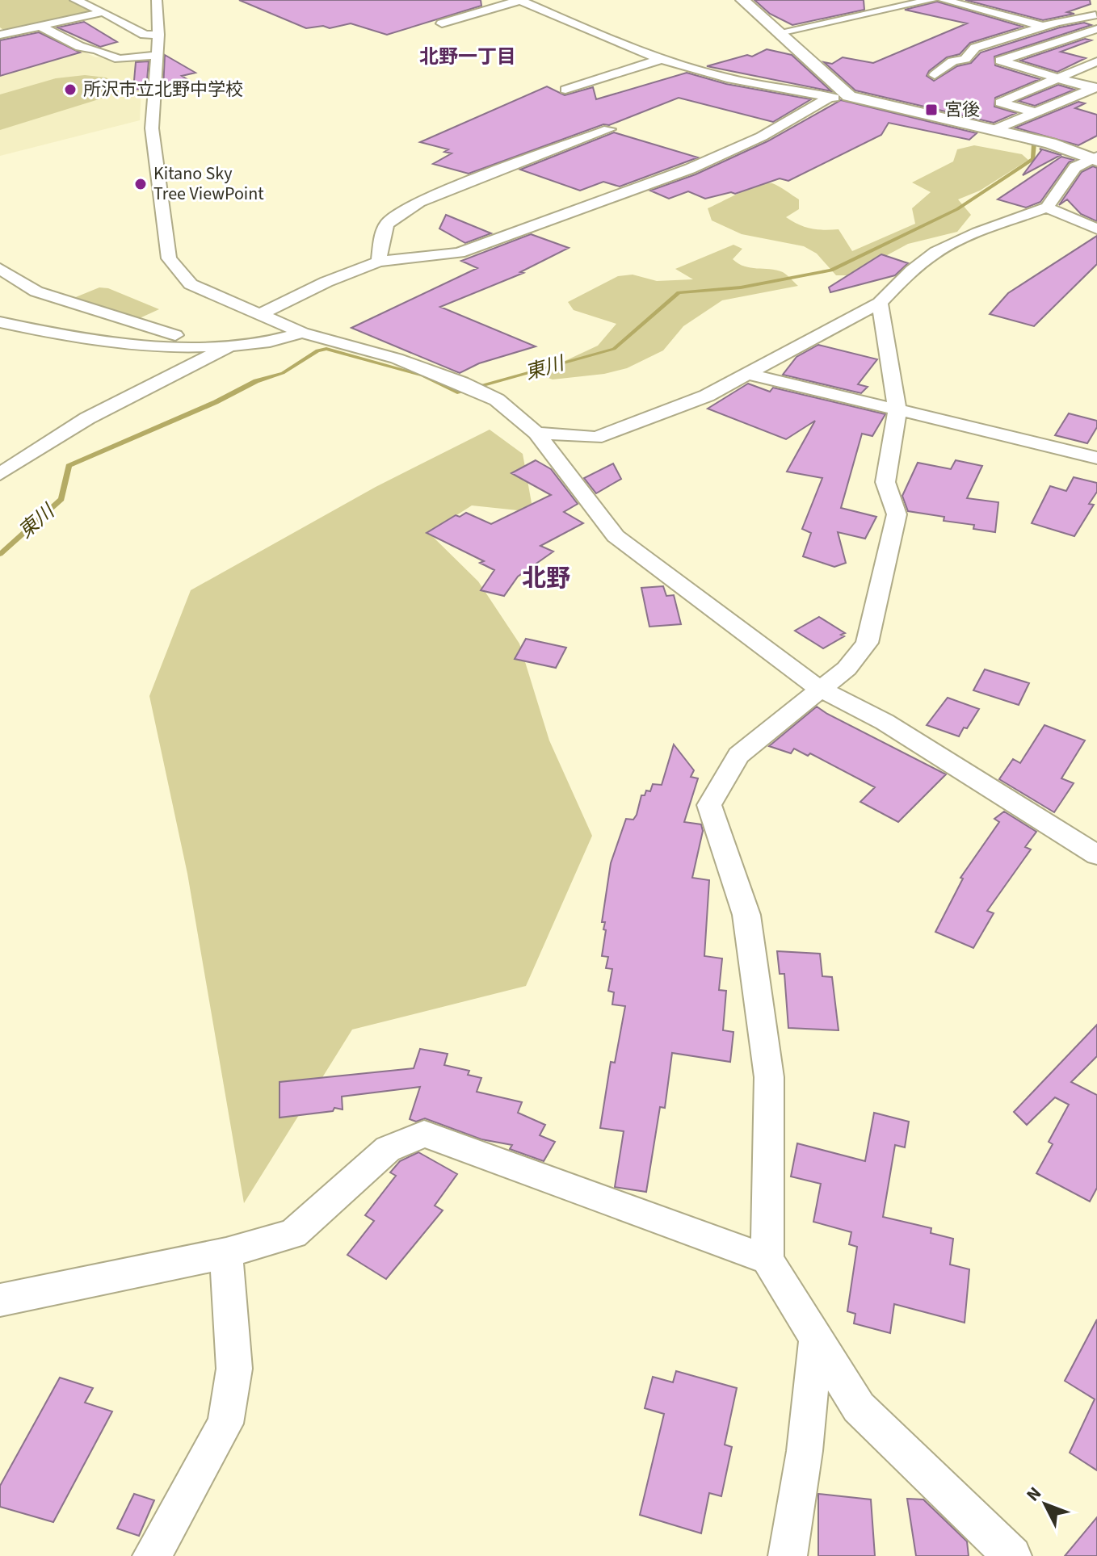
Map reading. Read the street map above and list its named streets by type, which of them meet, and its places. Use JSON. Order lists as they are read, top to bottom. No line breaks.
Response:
{"districts":["北野一丁目","北野"],"water":["東川"],"places":{"other":["所沢市立北野中学校","Kitano Sky Tree ViewPoint"],"transit":["宮後"]},"north":"top left"}
